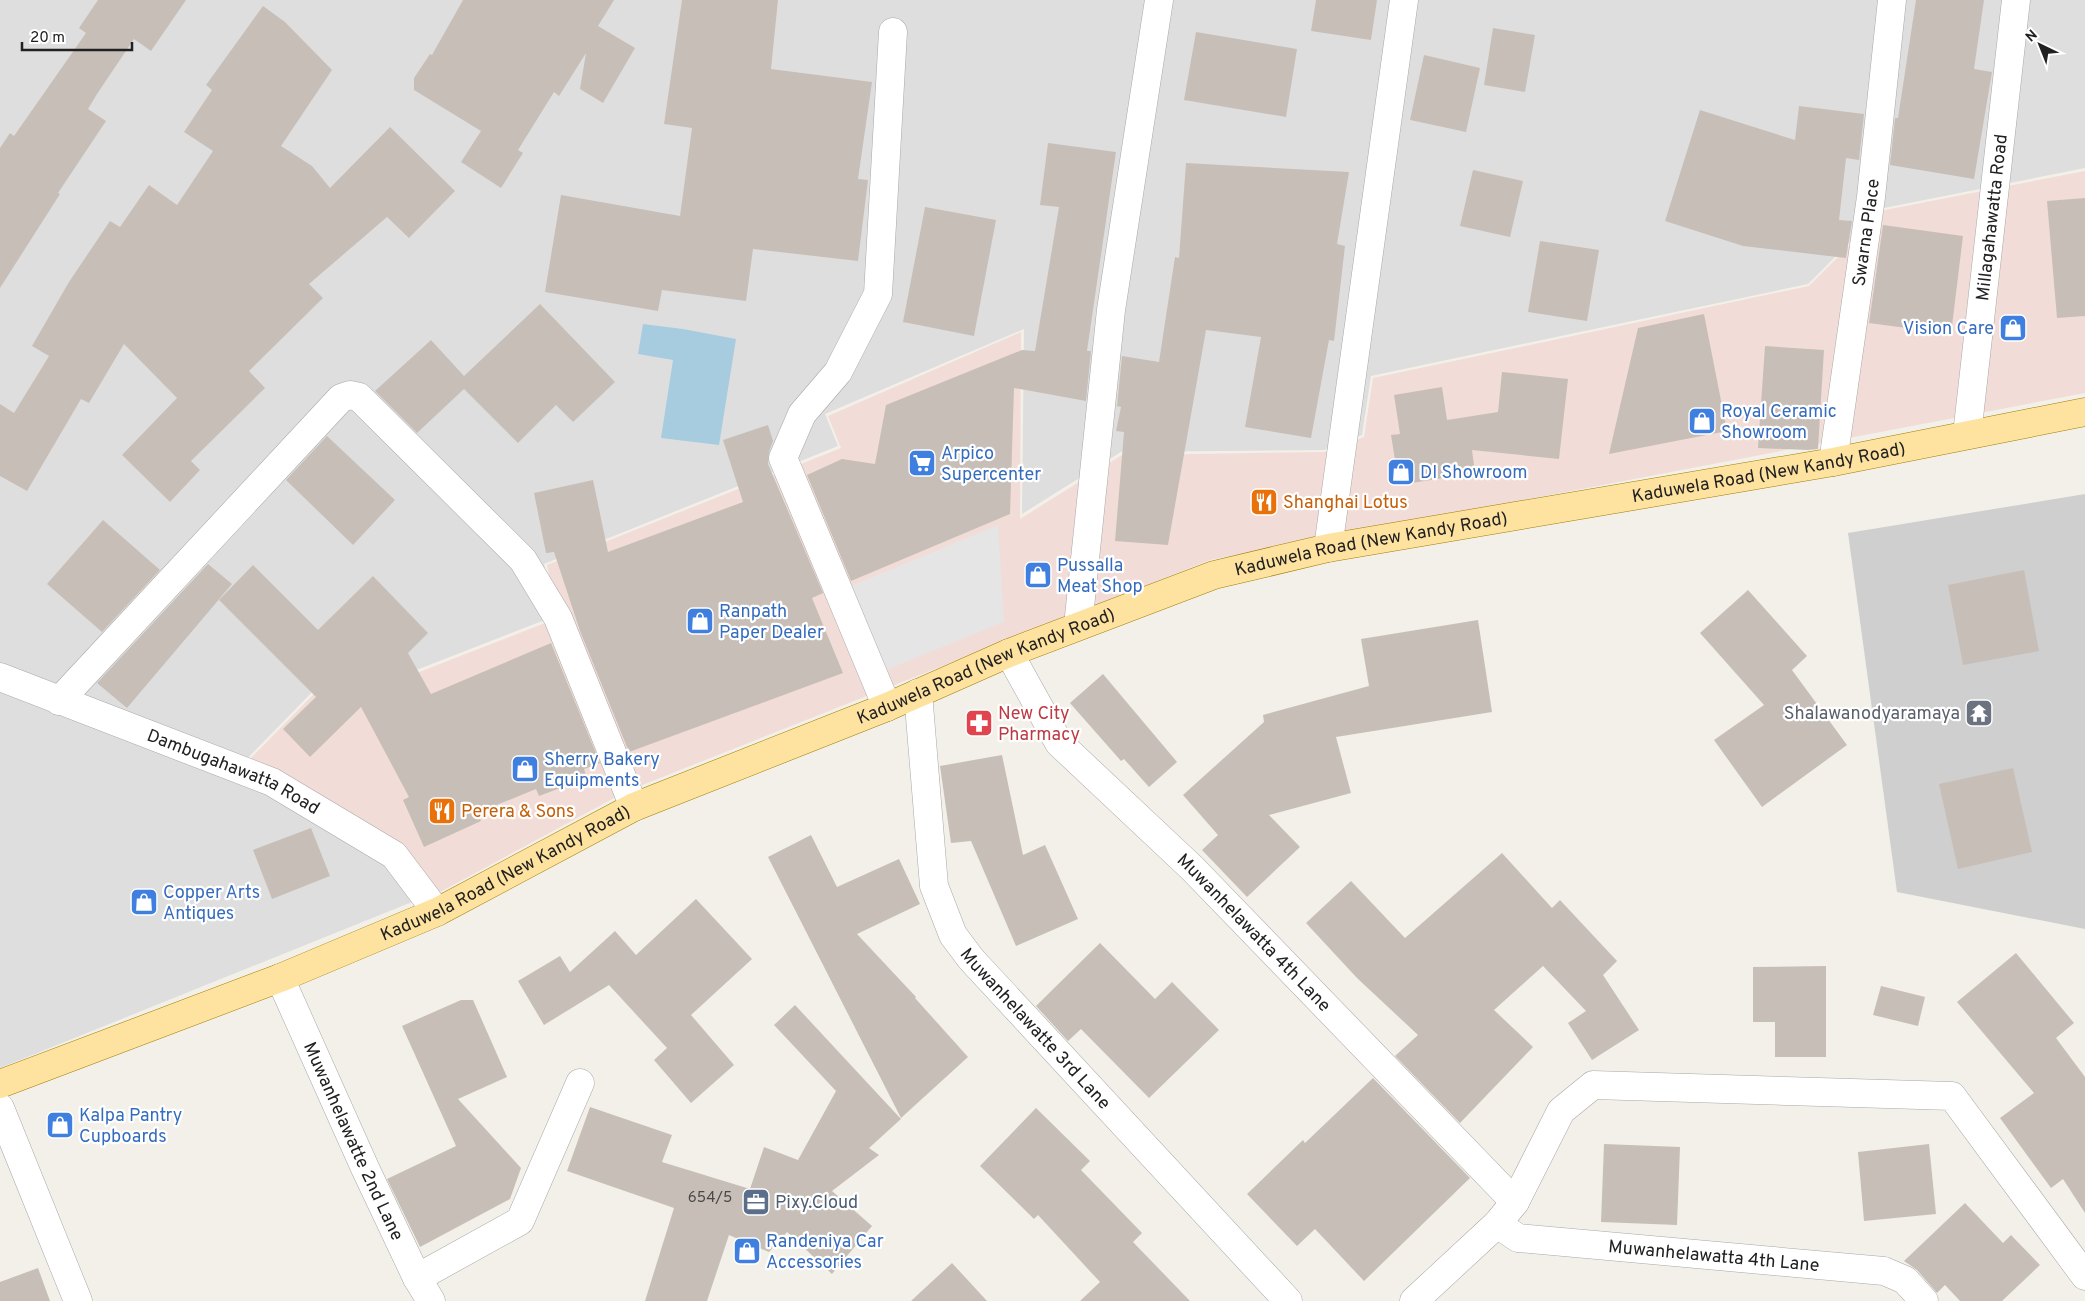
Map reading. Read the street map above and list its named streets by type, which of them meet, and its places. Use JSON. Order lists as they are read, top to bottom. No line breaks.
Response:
{"streets":{"main road":["Kaduwela Road (New Kandy Road)"],"street":["Millagahawatta Road","Swarna Place","Dambugahawatta Road","Muwanhelawatta 4th Lane","Muwanhelawatte 3rd Lane","Muwanhelawatte 2nd Lane"]},"crossings":[["Millagahawatta Road","Kaduwela Road (New Kandy Road)"],["Swarna Place","Kaduwela Road (New Kandy Road)"],["Kaduwela Road (New Kandy Road)","Dambugahawatta Road"],["Kaduwela Road (New Kandy Road)","Muwanhelawatta 4th Lane"],["Kaduwela Road (New Kandy Road)","Muwanhelawatte 3rd Lane"],["Kaduwela Road (New Kandy Road)","Muwanhelawatte 2nd Lane"]],"places":{"shop":["Vision Care","Royal Ceramic Showroom","DI Showroom","Pussalla Meat Shop","Ranpath Paper Dealer","Sherry Bakery Equipments","Copper Arts Antiques","Kalpa Pantry Cupboards","Randeniya Car Accessories"],"supermarket":["Arpico Supercenter"],"restaurant":["Shanghai Lotus","Perera & Sons"],"temple":["Shalawanodyaramaya"],"pharmacy":["New City Pharmacy"],"office":["Pixy.Cloud"]},"house_numbers":["654/5"],"scale_bar":"20 m","north":"top left"}
